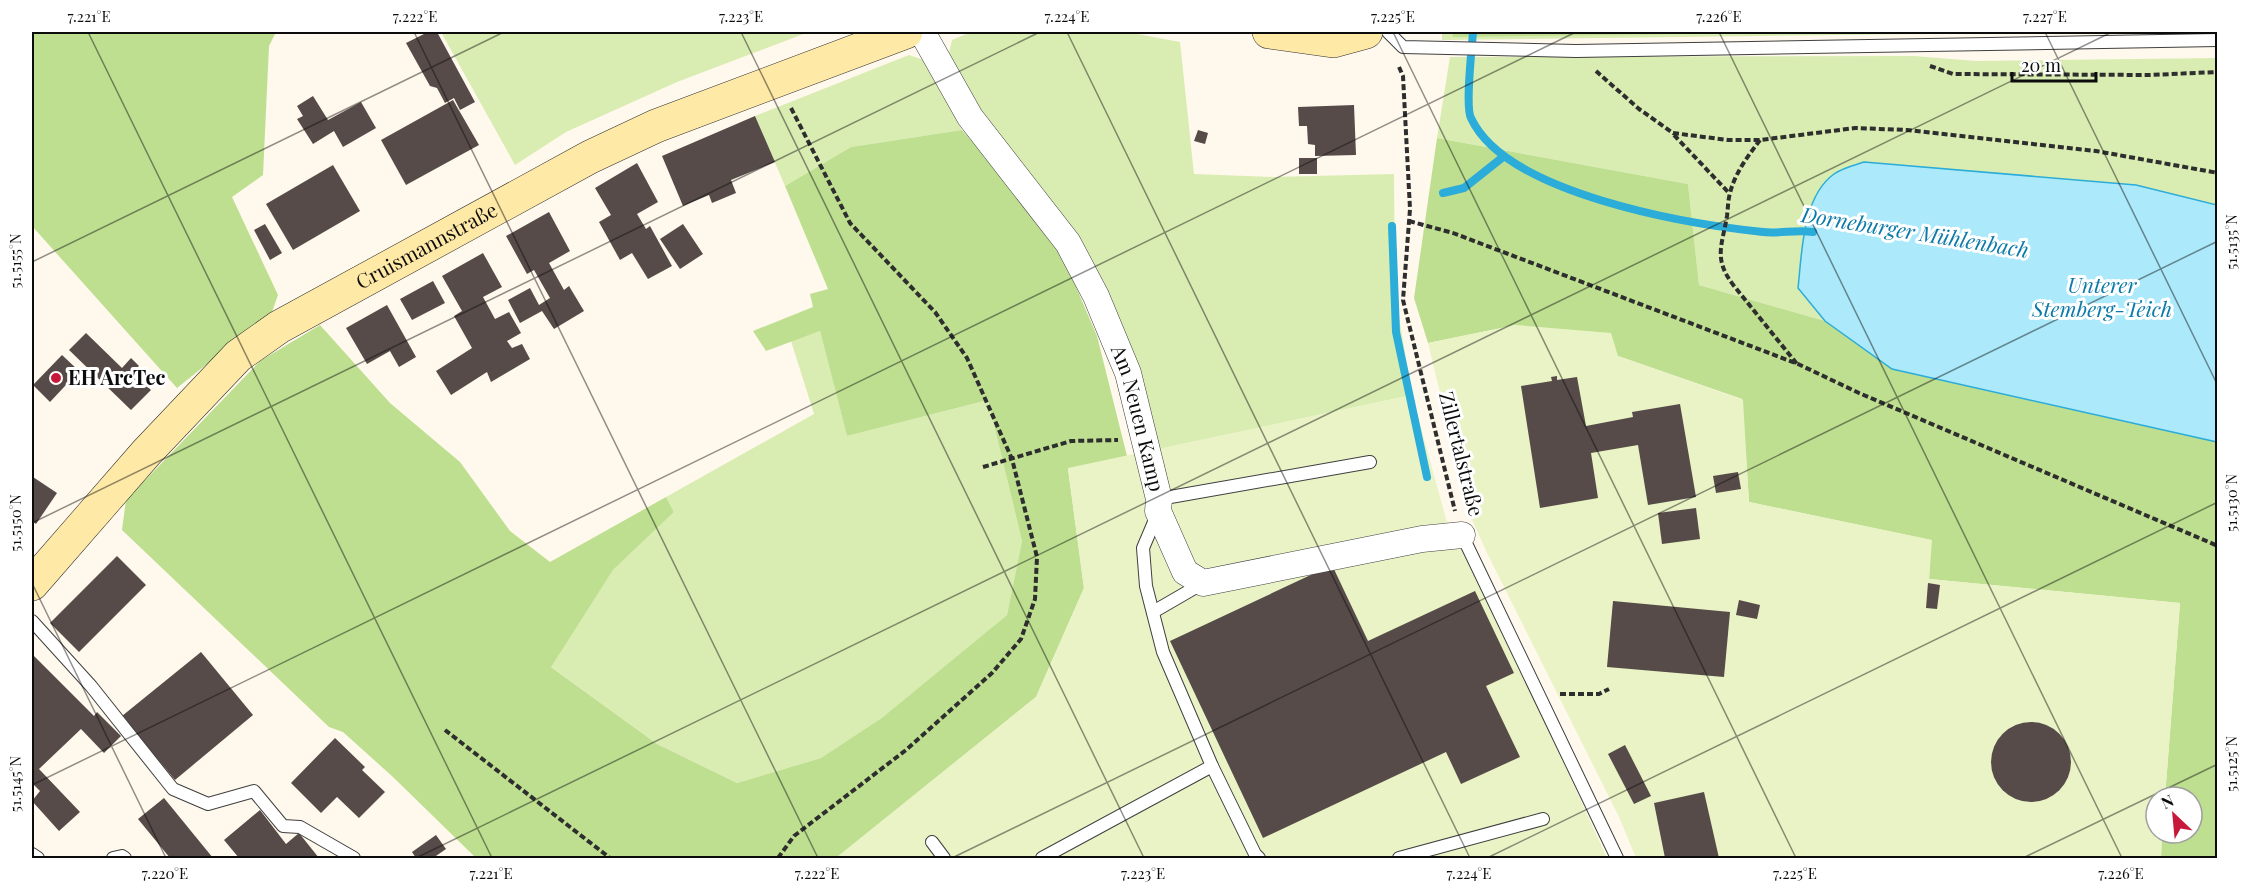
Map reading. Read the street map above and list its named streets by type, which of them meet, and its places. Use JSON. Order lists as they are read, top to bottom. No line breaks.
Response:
{"streets":{"street":["Cruismannstraße","Am Neuen Kamp"],"lane":["Zillertalstraße"]},"water":["Dorneburger Mühlenbach","Unterer Stemberg-Teich"],"places":["EH ArcTec"],"scale_bar":"20 m","north":"top left","coordinates":["7.221°E","7.222°E","7.223°E","7.224°E","7.225°E","7.226°E","7.227°E","51.5135°N","51.5155°N","51.5130°N","51.5150°N","51.5125°N","51.5145°N","7.220°E"]}
